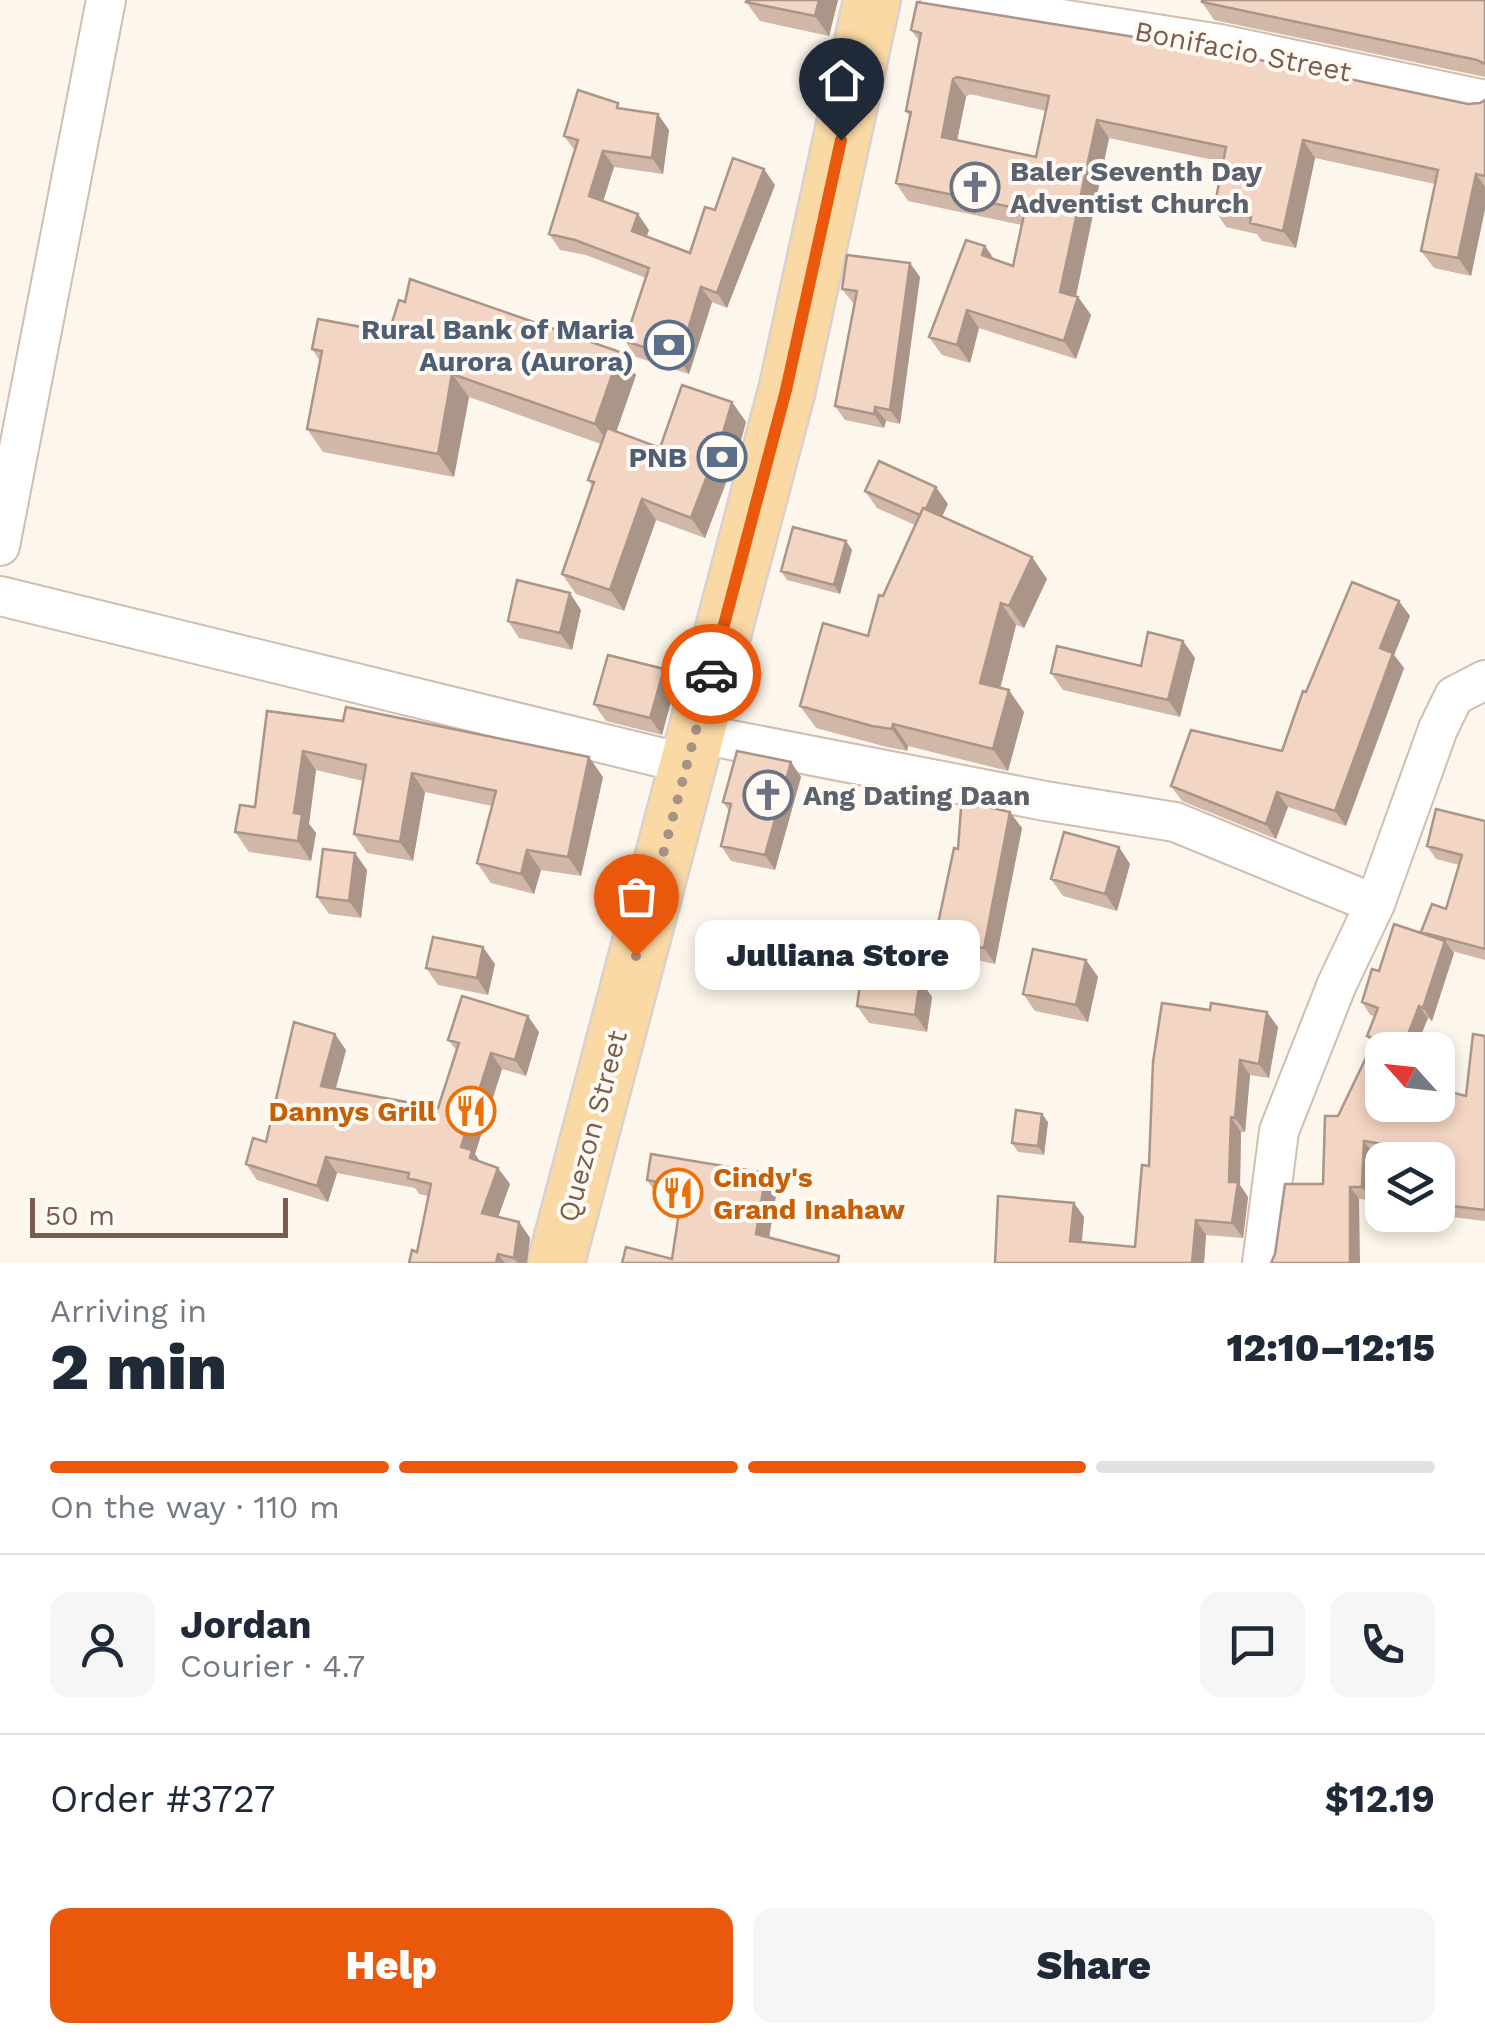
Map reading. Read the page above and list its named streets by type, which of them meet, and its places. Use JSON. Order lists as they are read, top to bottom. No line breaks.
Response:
{"streets":{"main road":["Quezon Street"],"street":["Bonifacio Street"]},"places":{"church":["Baler Seventh Day Adventist Church","Ang Dating Daan"],"bank":["Rural Bank of Maria Aurora (Aurora)","PNB"],"other":["Julliana Store"],"restaurant":["Dannys Grill","Cindy's Grand Inahaw"]},"scale_bar":"50 m","north":"top left","page":{"bubble":"Julliana Store","scale":"50 m","heading":["2 min","Arriving in","12:10–12:15"],"panel":["Jordan","Courier · 4.7","Order #3727","$12.19"],"bar":"On the way · 110 m","buttons":["Help","Share"]}}
